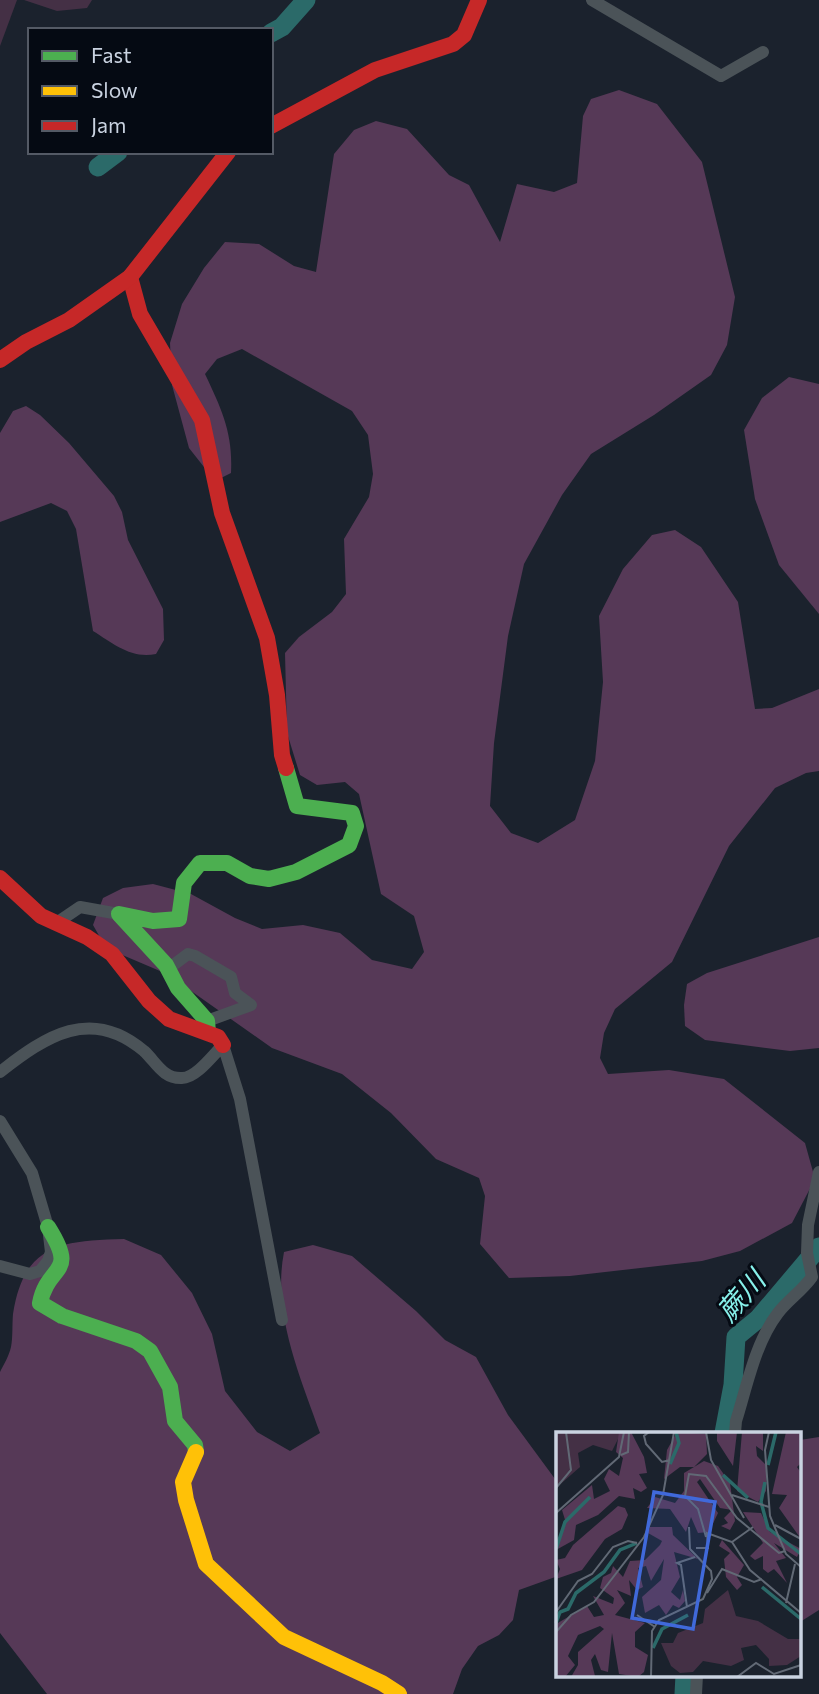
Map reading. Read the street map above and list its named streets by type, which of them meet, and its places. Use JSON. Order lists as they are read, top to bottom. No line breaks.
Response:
{"water":["蕨川"],"legend":["Fast","Slow","Jam"]}
